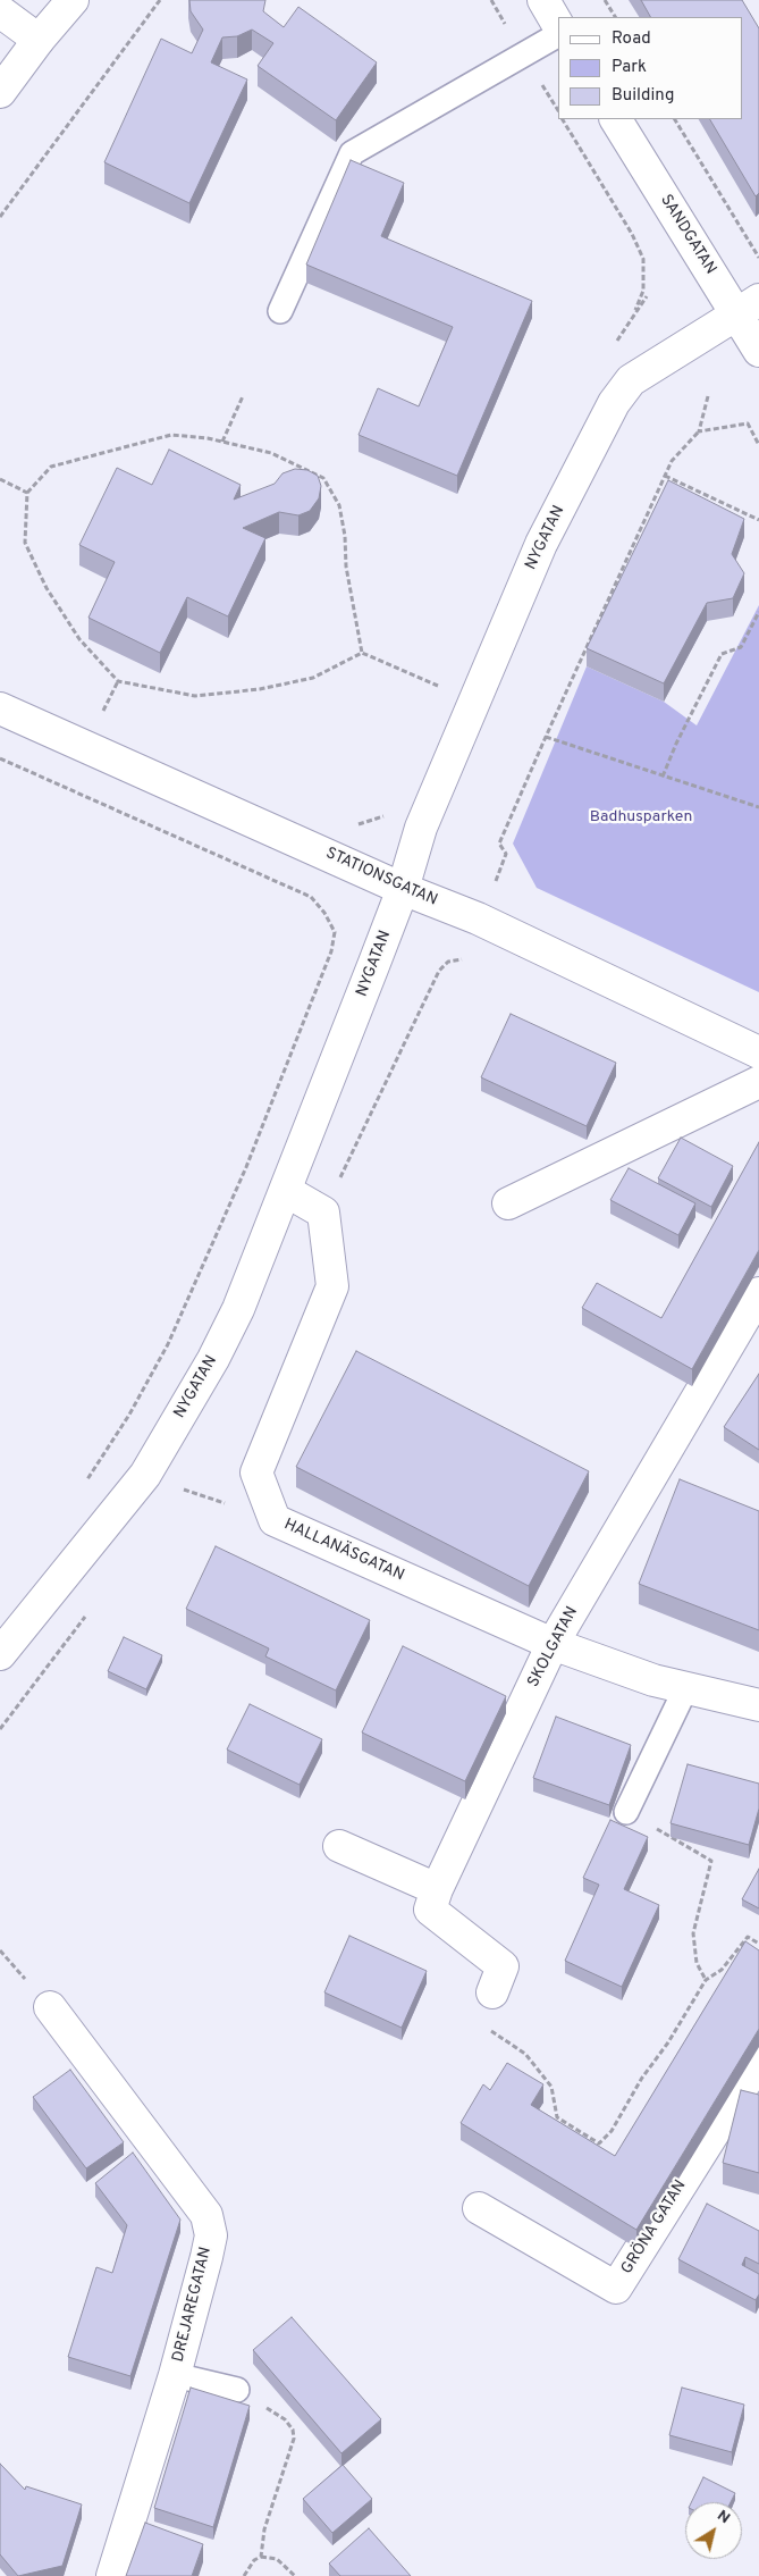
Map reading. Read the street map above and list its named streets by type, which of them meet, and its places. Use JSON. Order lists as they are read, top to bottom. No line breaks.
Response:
{"streets":{"street":["SANDGATAN","NYGATAN","STATIONSGATAN","HALLANÄSGATAN","SKOLGATAN","GRÖNA GATAN","DREJAREGATAN"]},"crossings":[["SANDGATAN","NYGATAN"],["NYGATAN","STATIONSGATAN"],["HALLANÄSGATAN","SKOLGATAN"]],"parks":["Badhusparken"],"legend":["Road","Park","Building"],"north":"top right"}
